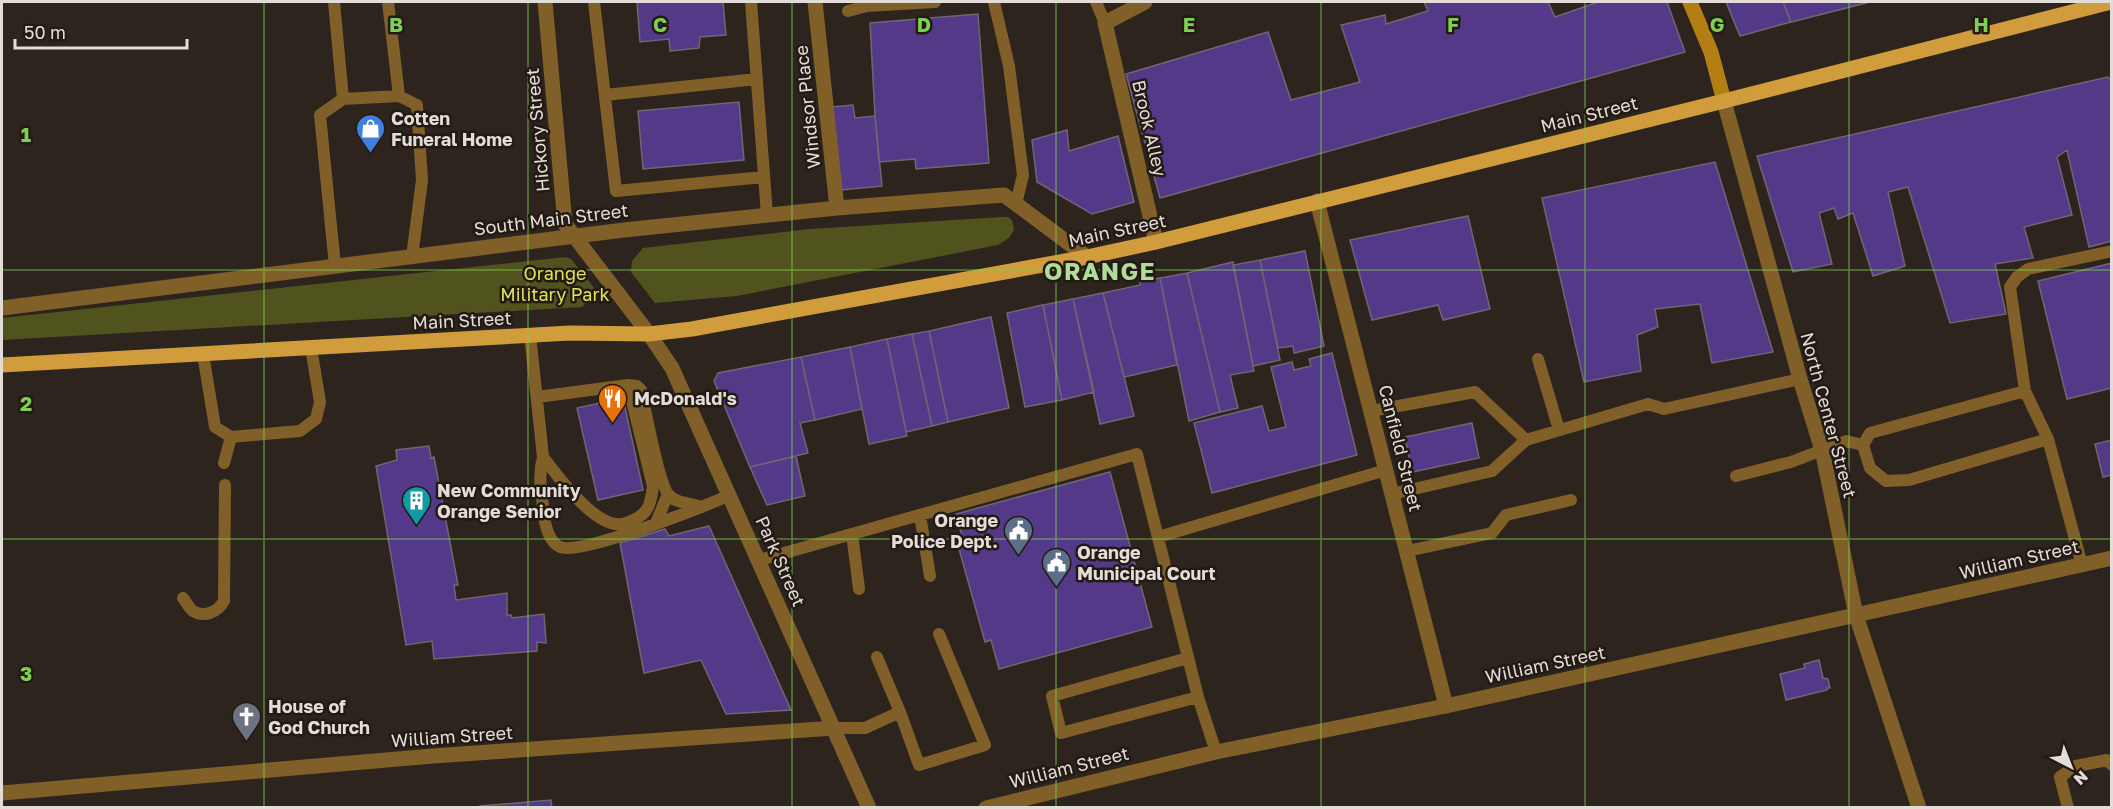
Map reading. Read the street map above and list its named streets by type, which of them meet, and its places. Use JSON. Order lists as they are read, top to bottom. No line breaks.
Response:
{"streets":{"main road":["Main Street"],"street":["Windsor Place","Brook Alley","Hickory Street","South Main Street","North Center Street","Canfield Street","William Street","Park Street"]},"crossings":[["Windsor Place","South Main Street"],["Main Street","Brook Alley"],["Main Street","Hickory Street"],["Main Street","South Main Street"],["Main Street","North Center Street"],["Main Street","Canfield Street"],["Main Street","Park Street"],["Hickory Street","South Main Street"],["Hickory Street","Park Street"],["North Center Street","William Street"],["Canfield Street","William Street"],["William Street","Park Street"]],"districts":["ORANGE"],"parks":["Orange Military Park"],"places":{"shop":["Cotten Funeral Home"],"restaurant":["McDonald's"],"building":["New Community Orange Senior"],"public building":["Orange Police Dept.","Orange Municipal Court"],"church":["House of God Church"]},"scale_bar":"50 m","north":"bottom right","grid":{"columns":["B","C","D","E","F","G","H"],"rows":["1","2","3"]}}
